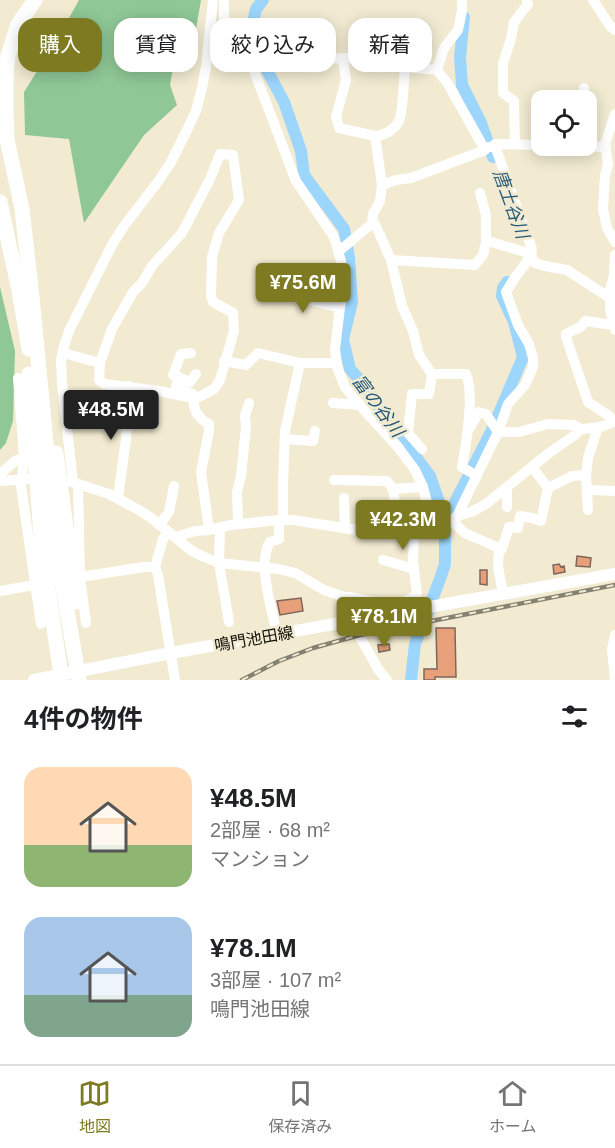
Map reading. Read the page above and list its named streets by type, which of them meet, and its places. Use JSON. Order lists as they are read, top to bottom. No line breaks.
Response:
{"streets":{"main road":["鳴門池田線"]},"water":["唐土谷川","富の谷川"],"page":{"chip":["購入","賃貸","絞り込み","新着"],"price":["¥75.6M","¥48.5M","¥42.3M","¥78.1M"],"heading":"4件の物件","list":[{"name":"¥48.5M","note":"2部屋 · 68 m² · マンション"},{"name":"¥78.1M","note":"3部屋 · 107 m² · 鳴門池田線"}],"tabs":["地図","保存済み","ホーム"]}}
